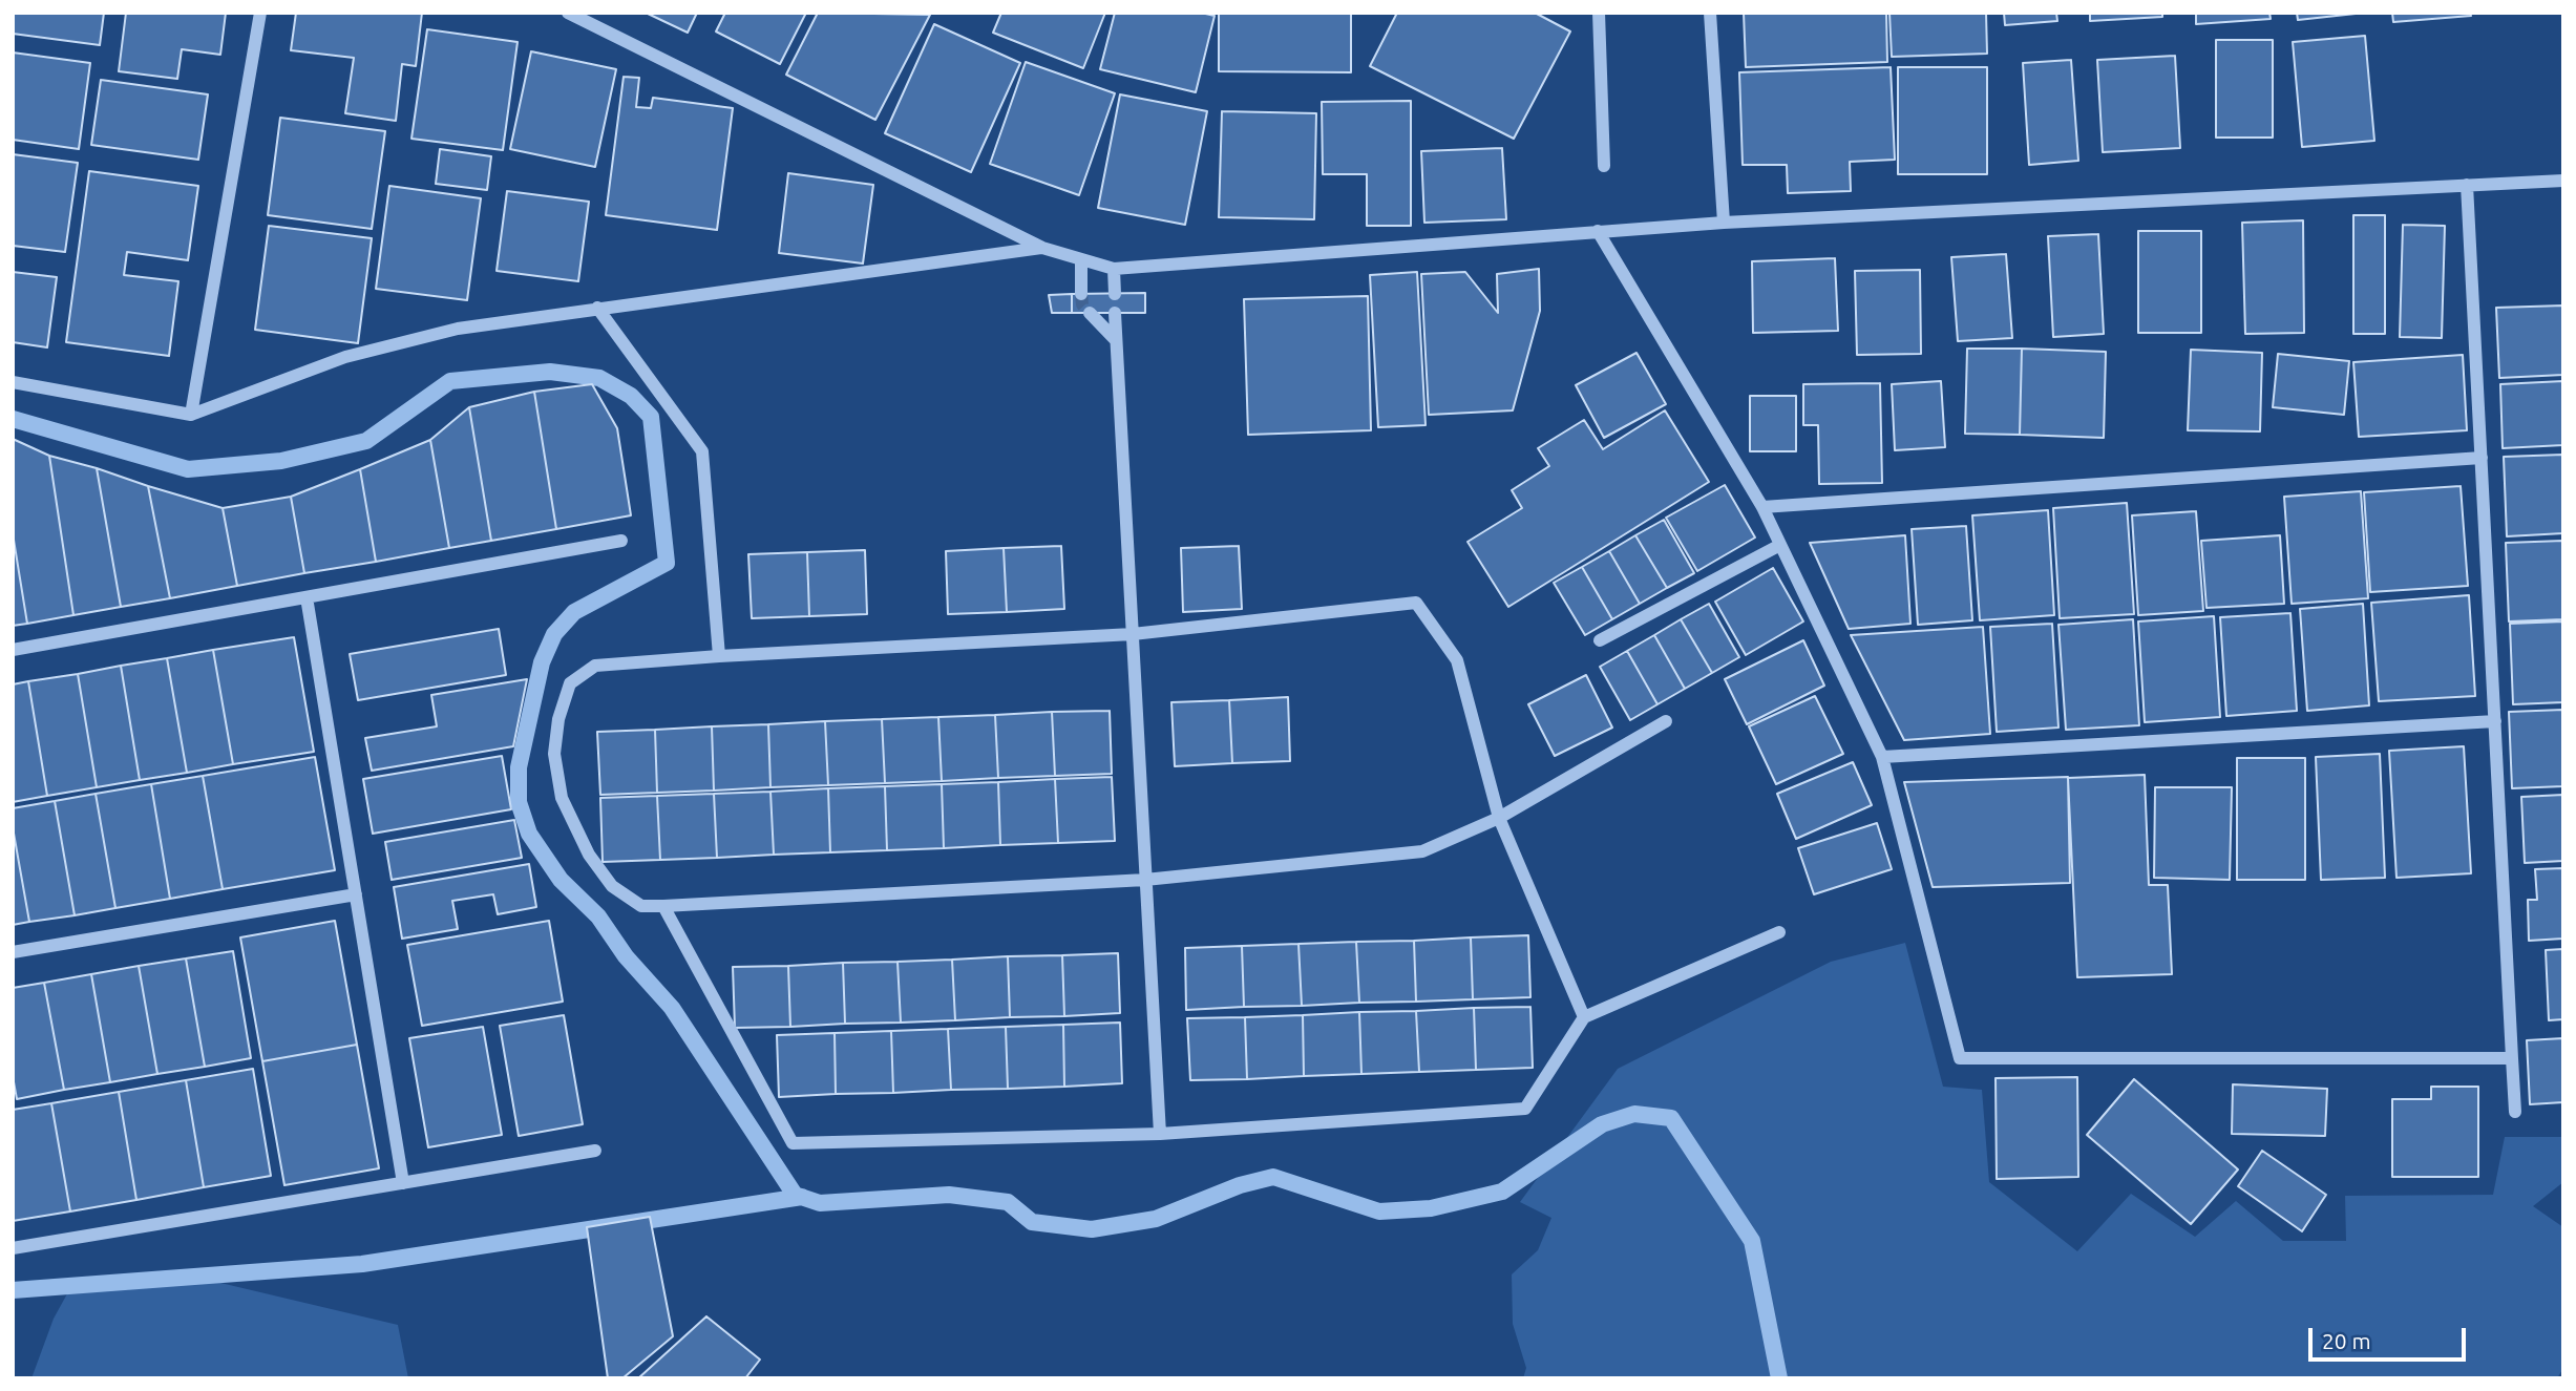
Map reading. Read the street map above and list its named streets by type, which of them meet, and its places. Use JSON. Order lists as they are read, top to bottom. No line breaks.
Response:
{"scale_bar":"20 m"}
